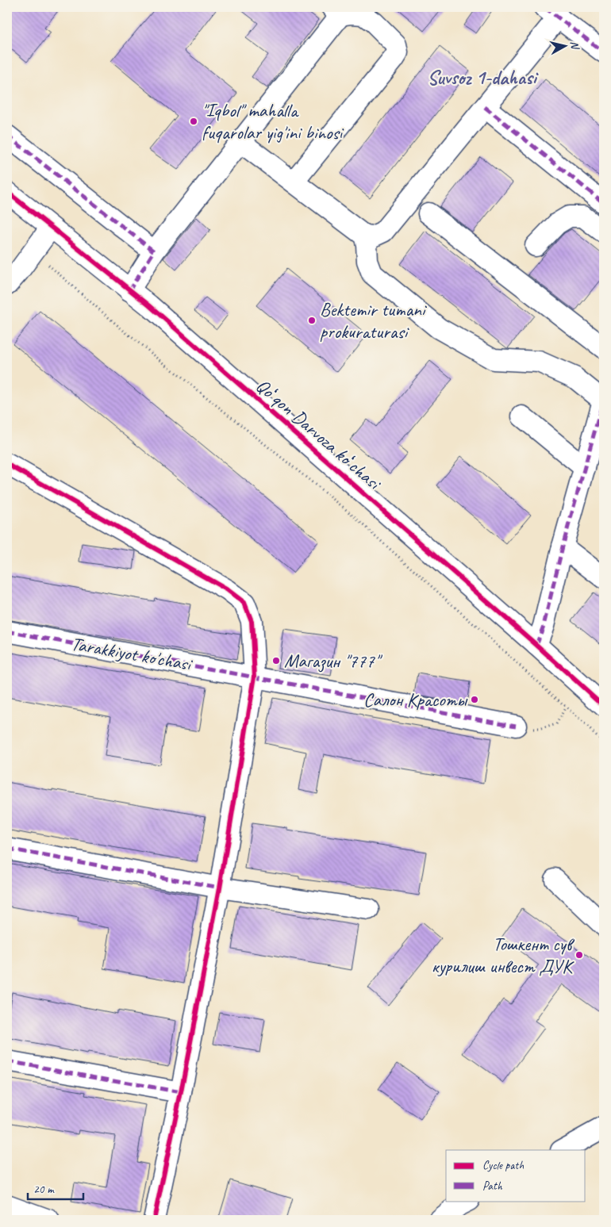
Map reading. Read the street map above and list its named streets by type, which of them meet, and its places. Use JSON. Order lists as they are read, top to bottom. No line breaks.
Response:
{"streets":{"street":["Qoʻqon Darvoza koʻchasi","Tarakkiyot ko'chasi"]},"districts":["Suvsoz 1-dahasi"],"places":["\"Iqbol\" mahalla fuqarolar yig'ini binosi","Bektemir tumani prokuraturasi","Магазин \"777\"","Салон Красоты","Тошкент сув курилиш инвест ДУК"],"legend":["Cycle path","Path"],"scale_bar":"20 m","north":"right"}
